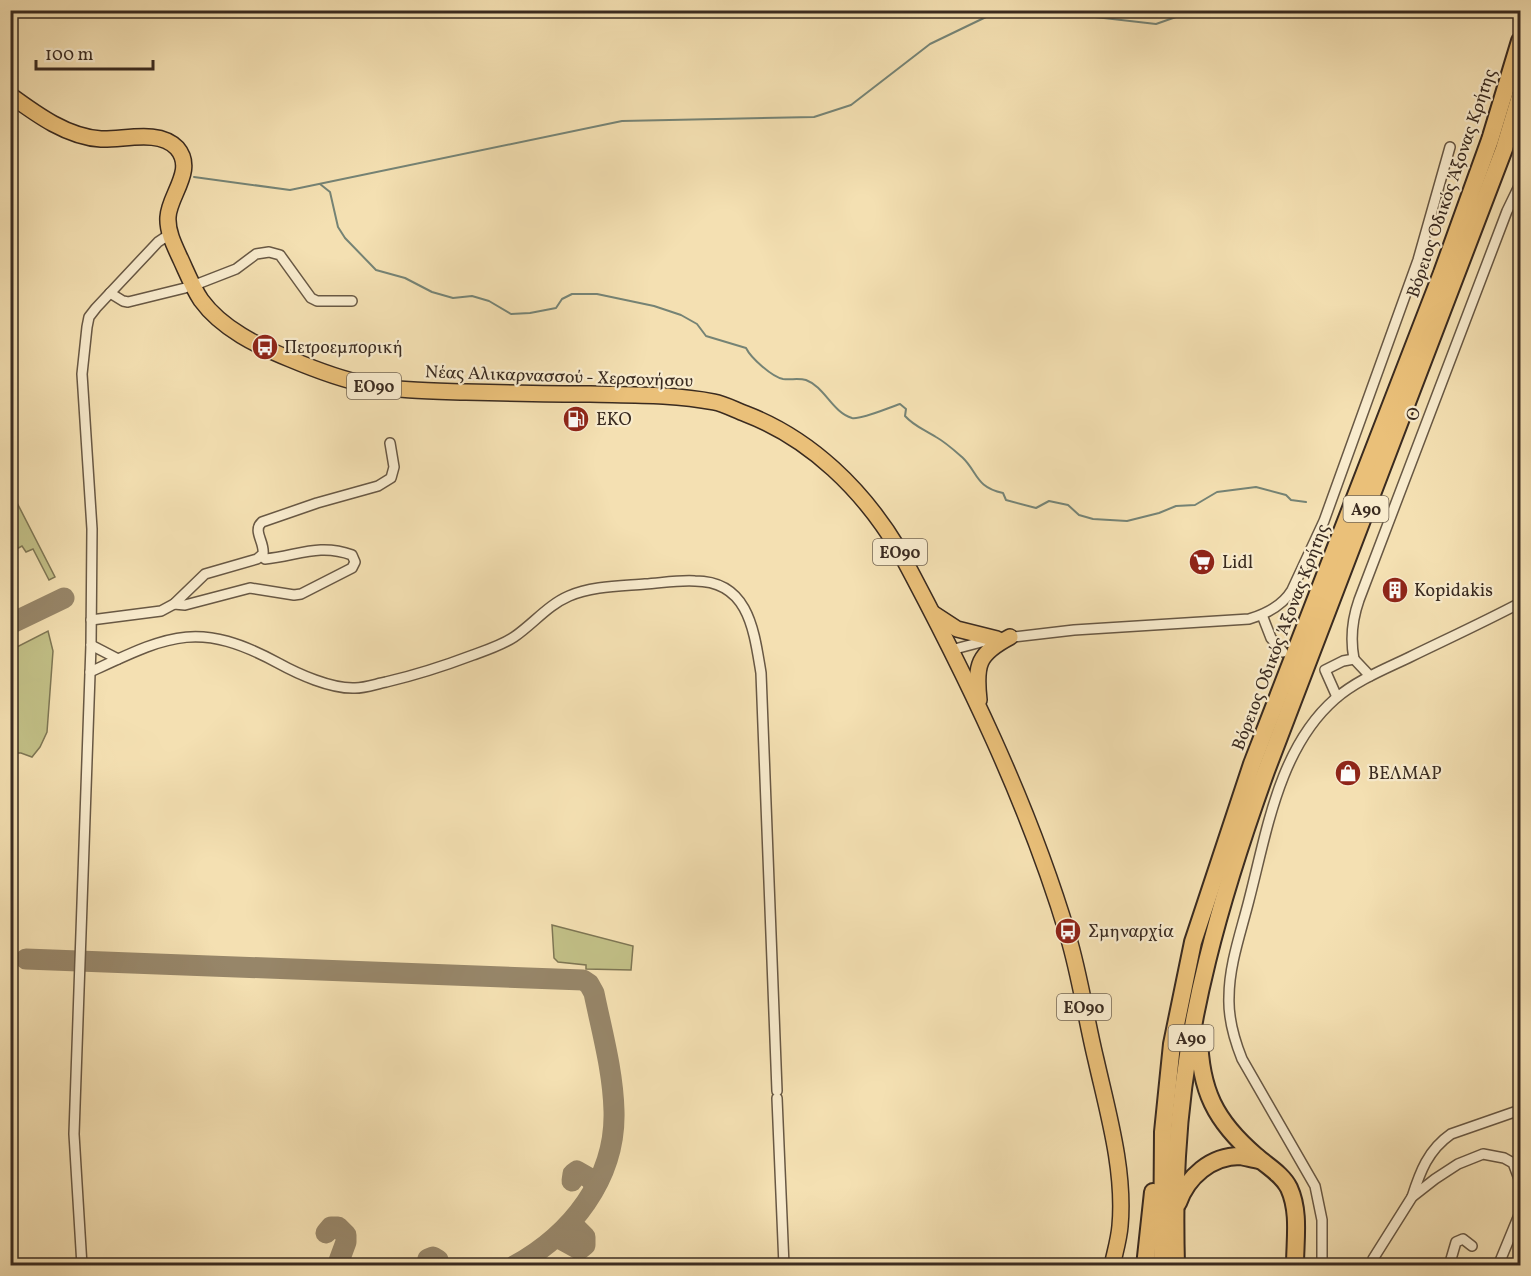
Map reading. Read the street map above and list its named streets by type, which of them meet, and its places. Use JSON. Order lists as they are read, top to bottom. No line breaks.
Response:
{"streets":{"highway":["Βόρειος Οδικός Άξονας Κρήτης","Α90"],"main road":["Νέας Αλικαρνασσού - Χερσονήσου","ΕΟ90"],"street":["Ο"]},"places":{"bus stop":["Πετροεμπορική","Σμηναρχία"],"fuel station":["EKO"],"supermarket":["Lidl"],"building":["Kopidakis"],"shop":["ΒΕΛΜΑΡ"]},"scale_bar":"100 m"}
